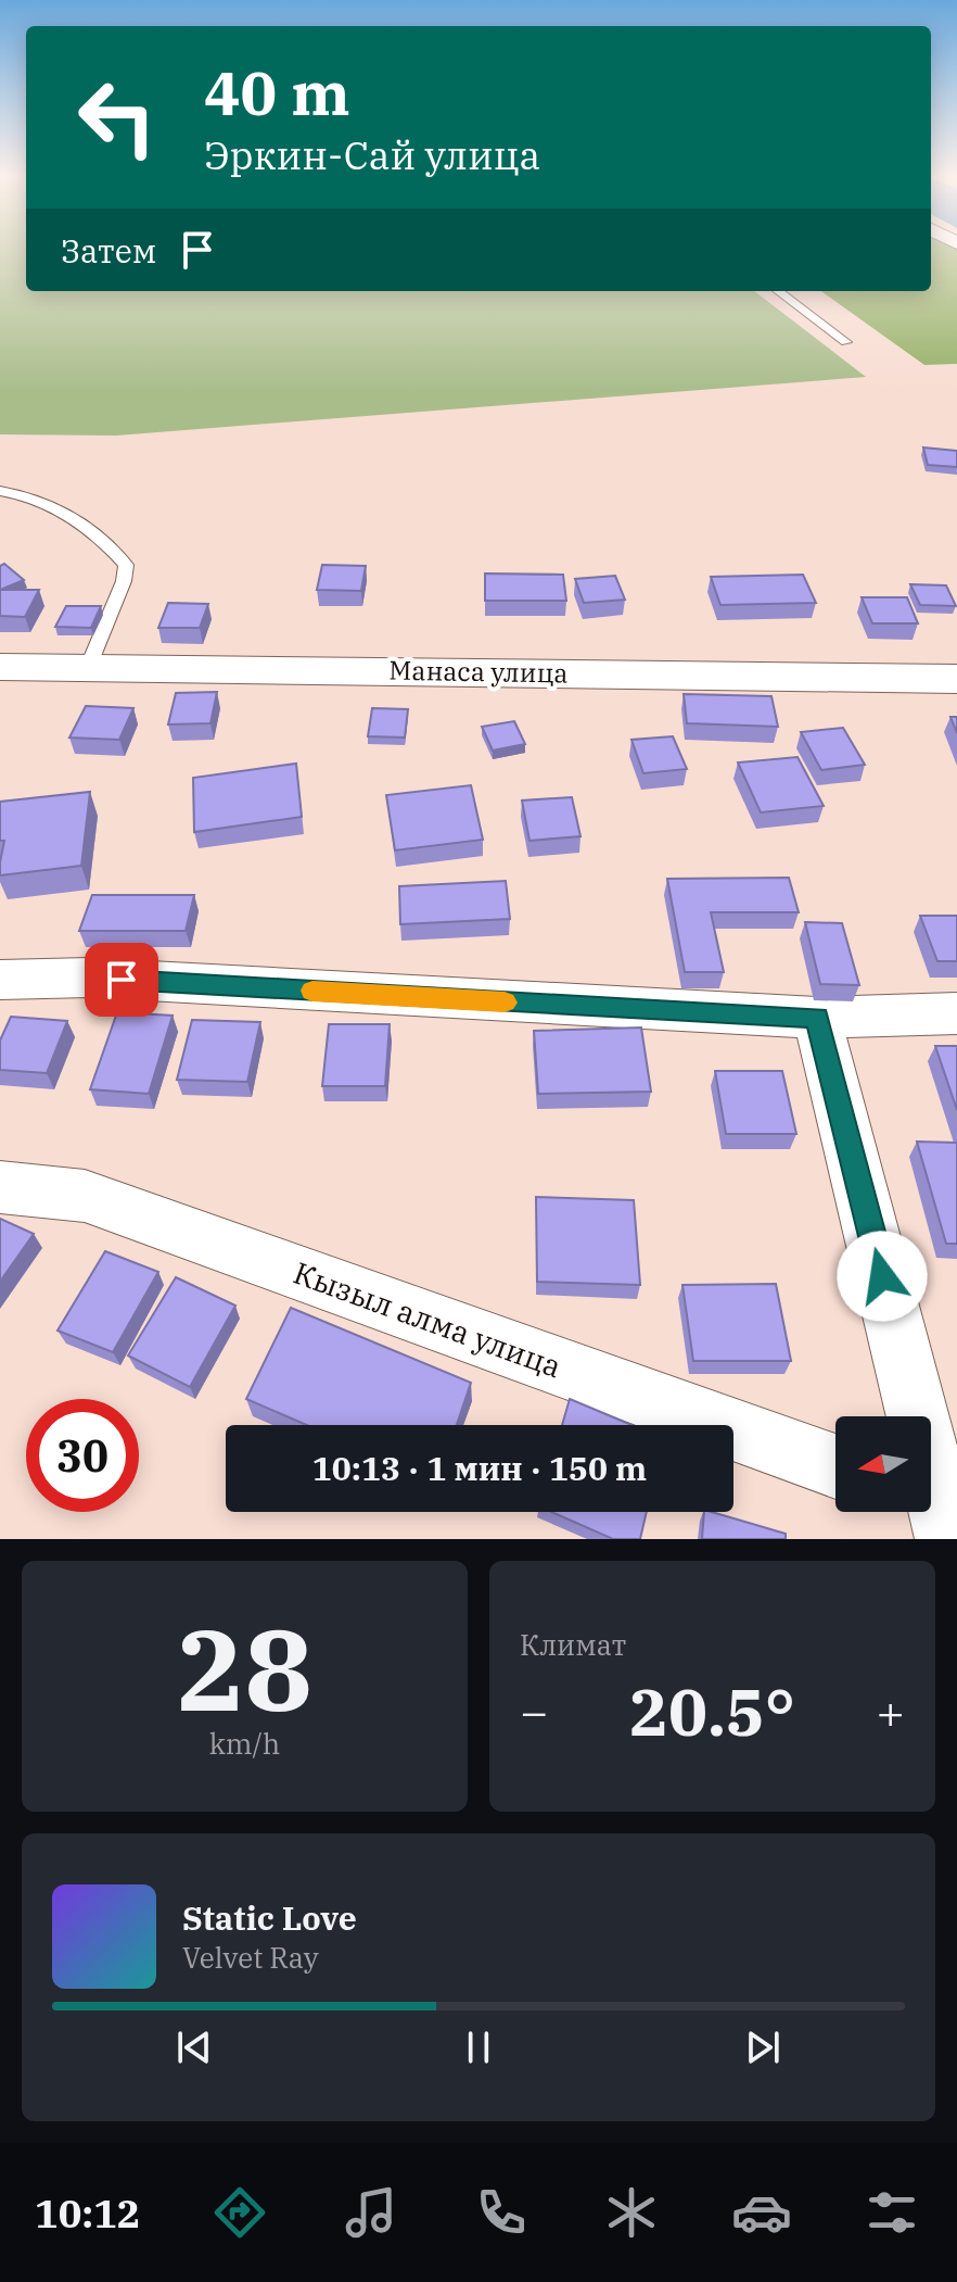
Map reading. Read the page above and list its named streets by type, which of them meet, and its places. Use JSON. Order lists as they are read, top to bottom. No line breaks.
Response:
{"streets":{"street":["Манаса улица","Кызыл алма улица"]},"north":"left","page":{"turn":["40 m","Эркин-Сай улица"],"then":"Затем","limit":"30","trip":"10:13 · 1 мин · 150 m","tile":[["28","km/h"],"Климат"],"heat":["−","20.5°","+"],"song":["Static Love","Velvet Ray"],"tabs":"10:12"}}
